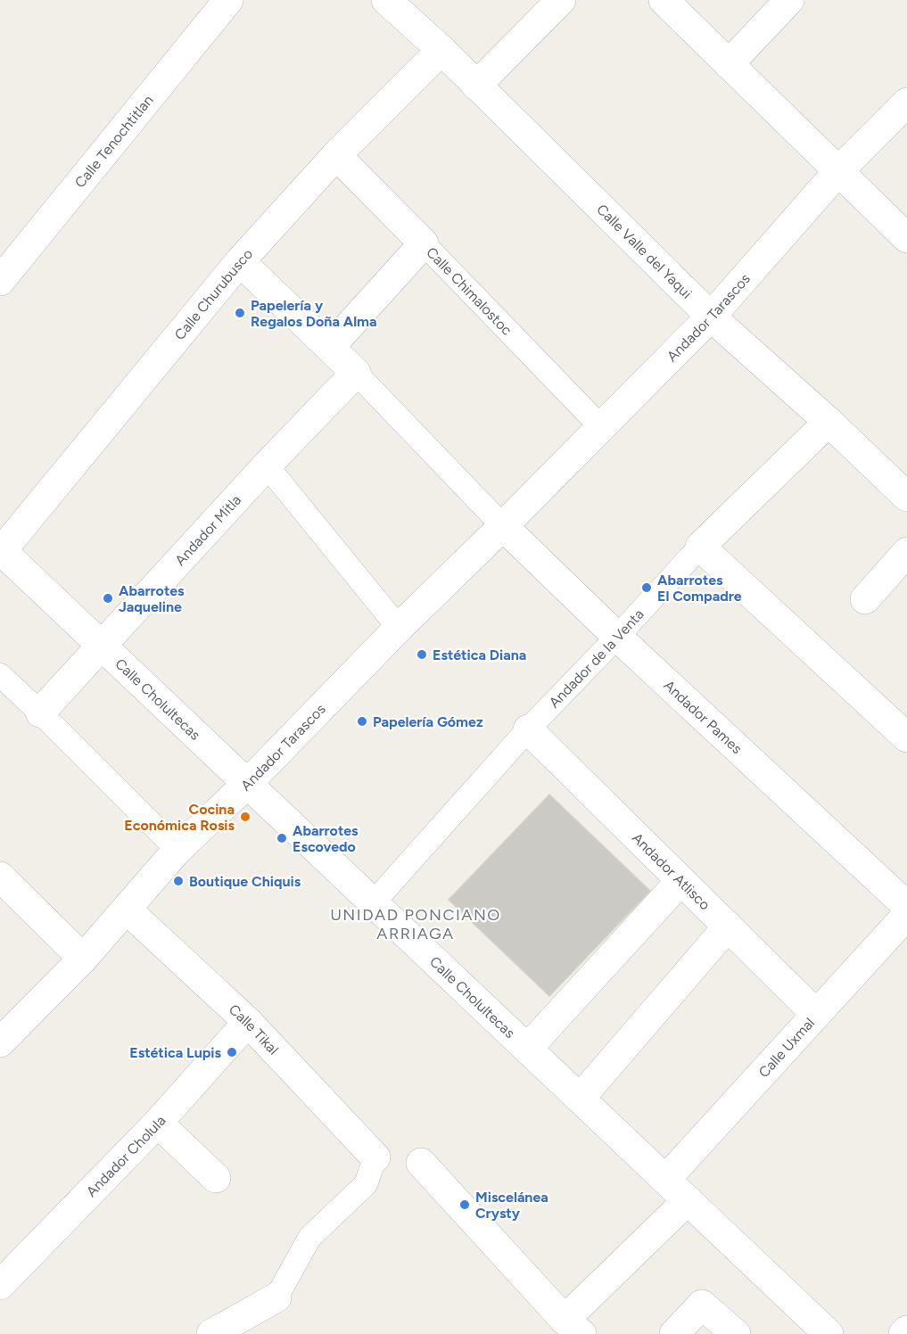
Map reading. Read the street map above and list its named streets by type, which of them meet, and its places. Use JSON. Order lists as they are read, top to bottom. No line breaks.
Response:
{"streets":{"street":["Calle Tenochtitlan","Calle Valle del Yaqui","Calle Chimalostoc","Calle Churubusco","Andador Tarascos","Andador Mitla","Andador de la Venta","Calle Cholultecas","Andador Pames","Andador Atlisco","Calle Tikal","Calle Uxmal","Andador Cholula"]},"crossings":[["Calle Valle del Yaqui","Calle Churubusco"],["Calle Valle del Yaqui","Andador Tarascos"],["Calle Valle del Yaqui","Andador de la Venta"],["Calle Chimalostoc","Calle Churubusco"],["Calle Chimalostoc","Andador Tarascos"],["Calle Churubusco","Calle Cholultecas"],["Andador Tarascos","Calle Cholultecas"],["Andador Tarascos","Andador Pames"],["Andador Tarascos","Calle Tikal"],["Andador Mitla","Calle Cholultecas"],["Andador de la Venta","Calle Cholultecas"],["Andador de la Venta","Andador Pames"],["Andador de la Venta","Andador Atlisco"],["Calle Cholultecas","Calle Uxmal"],["Andador Atlisco","Calle Uxmal"],["Calle Tikal","Andador Cholula"]],"districts":["UNIDAD PONCIANO ARRIAGA"],"places":["Papelería y Regalos Doña Alma","Abarrotes El Compadre","Abarrotes Jaqueline","Estética Diana","Papelería Gómez","Cocina Económica Rosis","Abarrotes Escovedo","Boutique Chiquis","Estética Lupis","Miscelánea Crysty"]}
